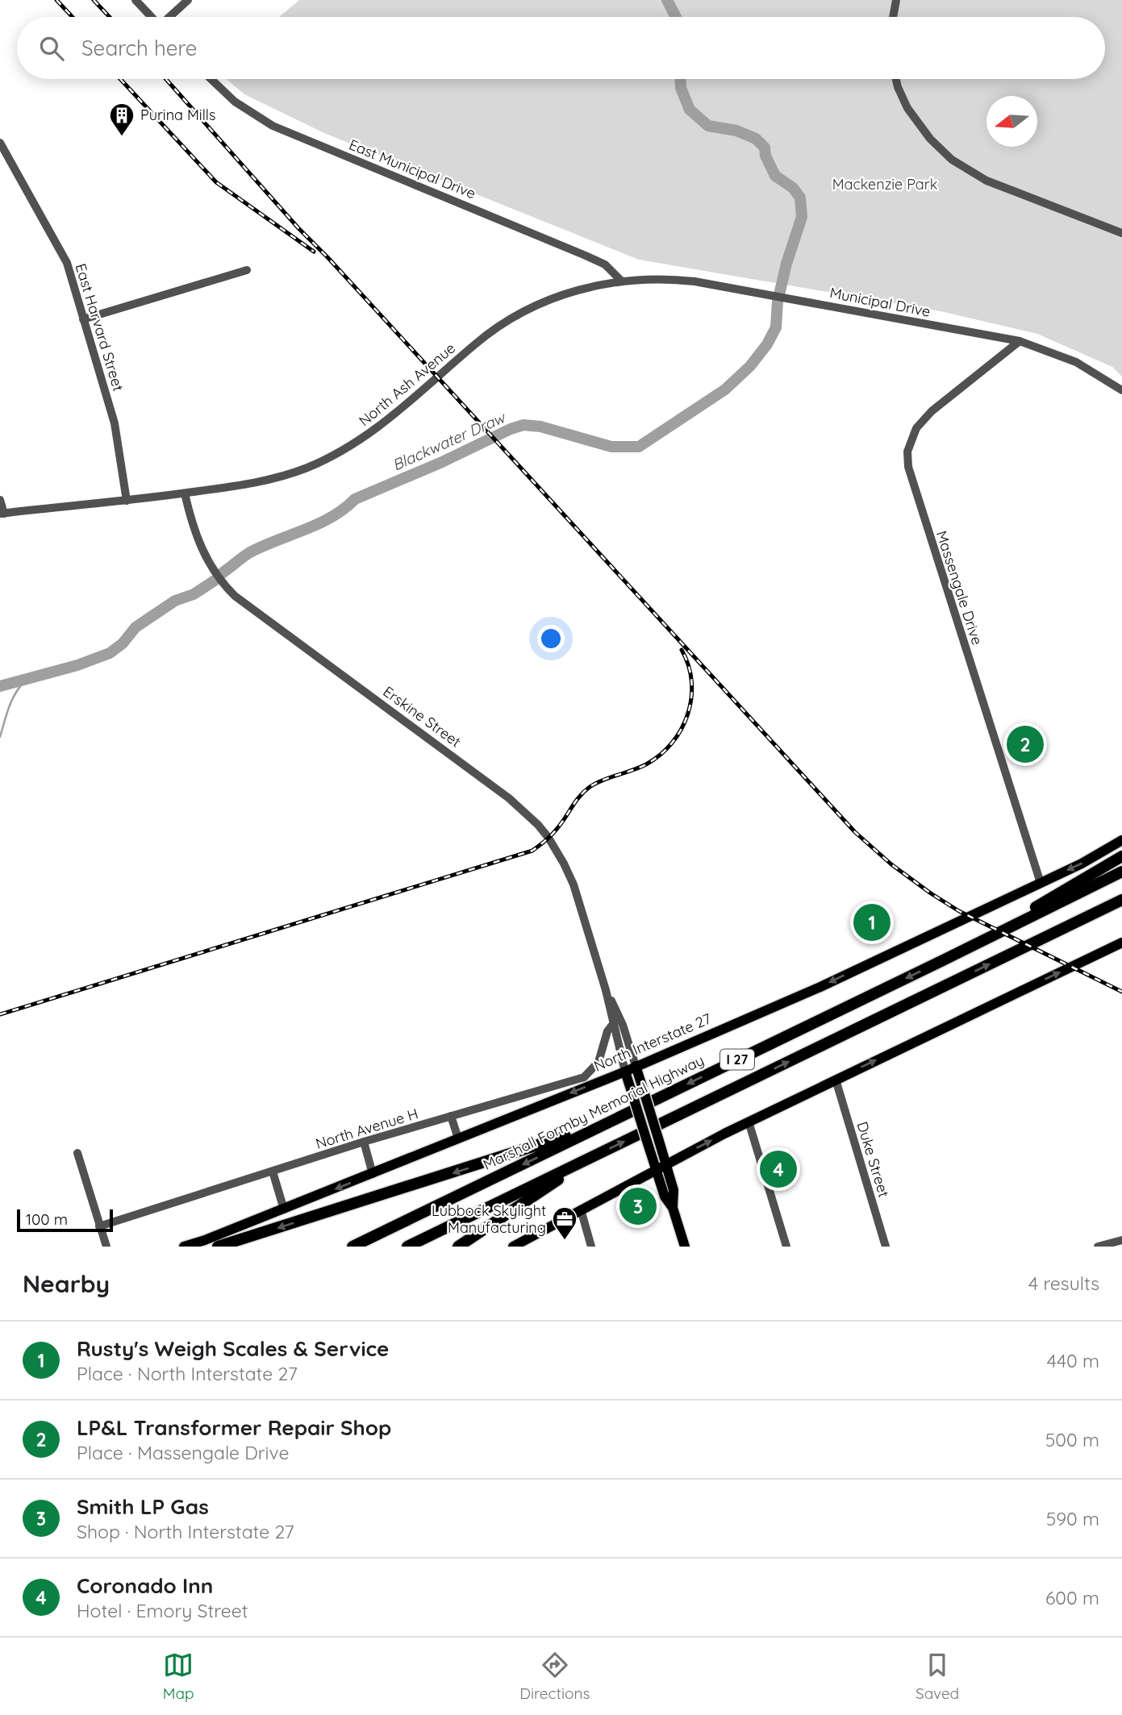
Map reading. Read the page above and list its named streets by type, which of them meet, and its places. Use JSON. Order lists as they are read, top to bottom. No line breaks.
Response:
{"streets":{"highway":["I 27","Marshall Formby Memorial Highway"],"main road":["Erskine Street","North Interstate 27"],"street":["East Municipal Drive","Municipal Drive","East Harvard Street","North Ash Avenue","Massengale Drive","North Avenue H","Duke Street"]},"crossings":[["East Municipal Drive","Municipal Drive"],["East Municipal Drive","North Ash Avenue"],["Municipal Drive","North Ash Avenue"],["Municipal Drive","Massengale Drive"],["East Harvard Street","North Ash Avenue"],["North Ash Avenue","Erskine Street"],["Massengale Drive","North Interstate 27"],["Erskine Street","North Interstate 27"],["Erskine Street","North Avenue H"]],"one_way":["North Interstate 27"],"water":["Blackwater Draw"],"parks":["Mackenzie Park"],"places":{"building":["Purina Mills"],"office":["Lubbock Skylight Manufacturing"]},"scale_bar":"100 m","north":"left","page":{"search":"Search here","pins":["2","1","4","3"],"scale":"100 m","heading":["Nearby","4 results"],"list":[{"mark":"1","name":"Rusty's Weigh Scales & Service","note":"Place · North Interstate 27","value":"440 m"},{"mark":"2","name":"LP&L Transformer Repair Shop","note":"Place · Massengale Drive","value":"500 m"},{"mark":"3","name":"Smith LP Gas","note":"Shop · North Interstate 27","value":"590 m"},{"mark":"4","name":"Coronado Inn","note":"Hotel · Emory Street","value":"600 m"}],"nav":["Map","Directions","Saved"]}}
